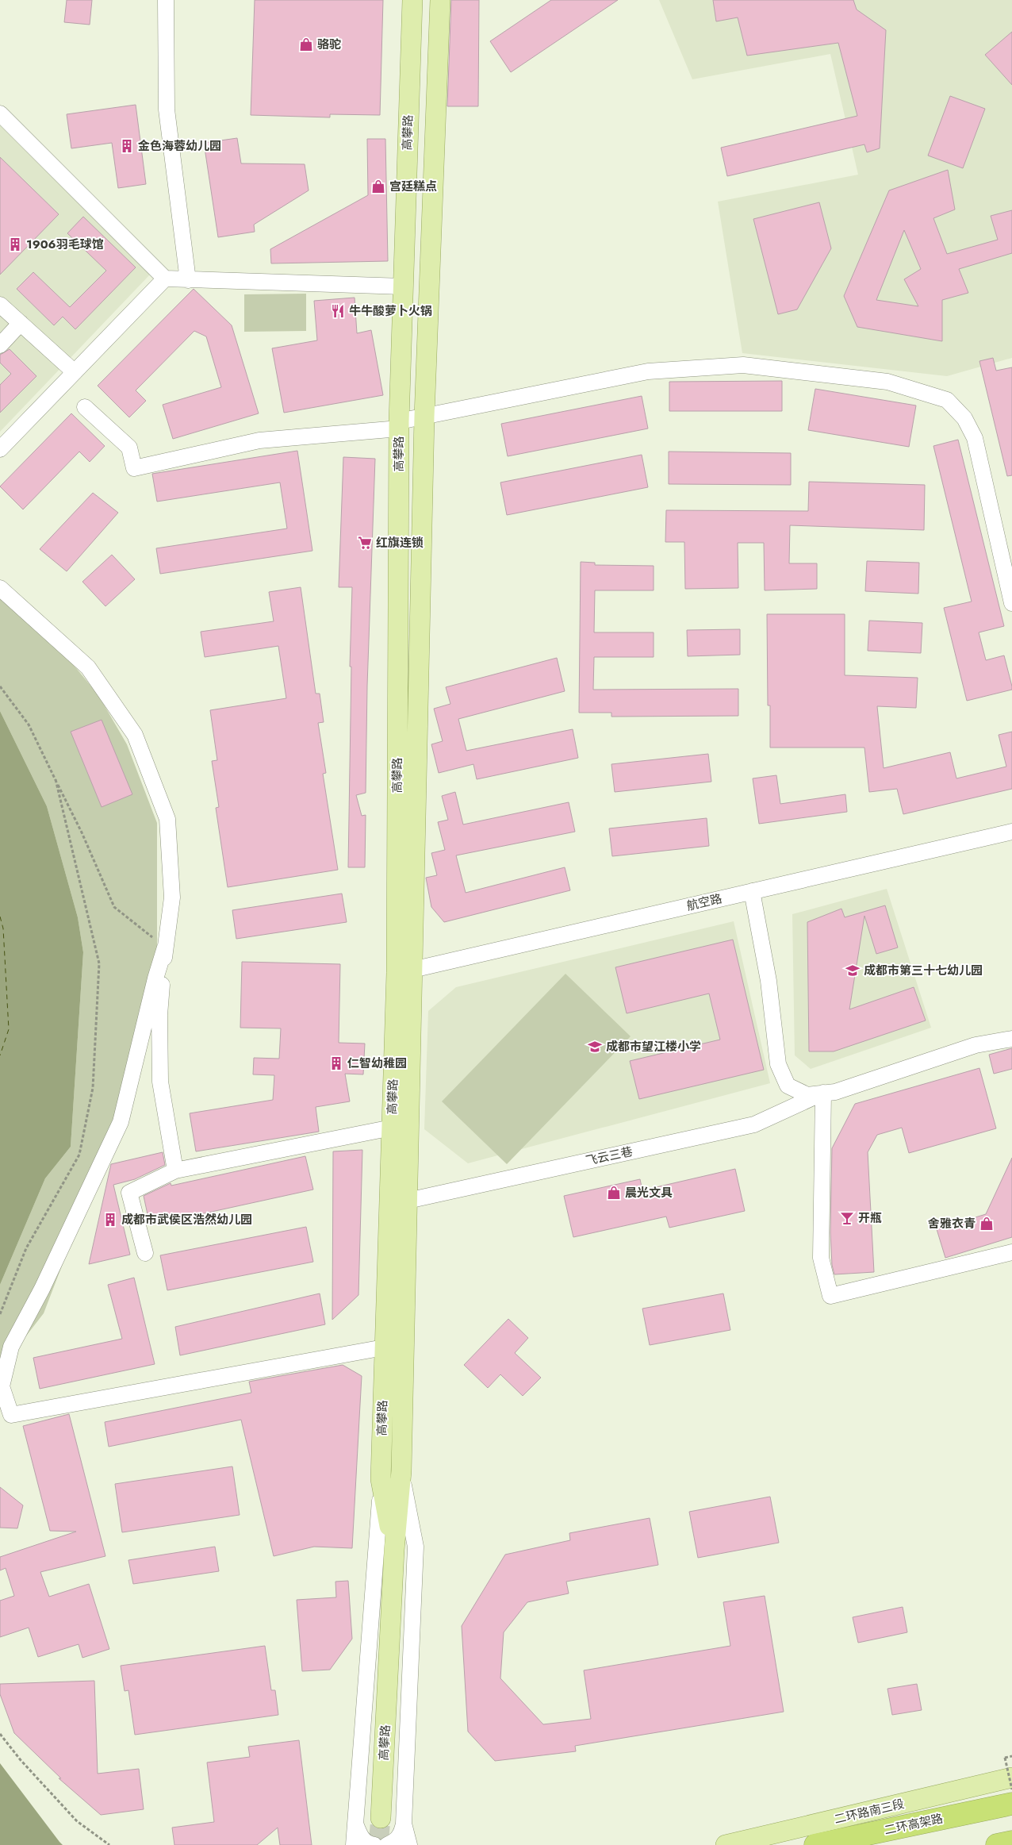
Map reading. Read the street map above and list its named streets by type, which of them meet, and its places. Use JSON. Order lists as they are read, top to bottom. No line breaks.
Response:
{"streets":{"highway":["二环高架路"],"main road":["高攀路","二环路南三段"],"street":["航空路","飞云三巷"]},"crossings":[["高攀路","航空路"],["高攀路","飞云三巷"]],"places":{"shop":["骆驼","宫廷糕点","晨光文具","舍雅衣青"],"building":["金色海蓉幼儿园","1906羽毛球馆","仁智幼稚园","成都市武侯区浩然幼儿园"],"restaurant":["牛牛酸萝卜火锅"],"supermarket":["红旗连锁"],"school or university":["成都市第三十七幼儿园","成都市望江楼小学"],"bar":["开瓶"]}}
